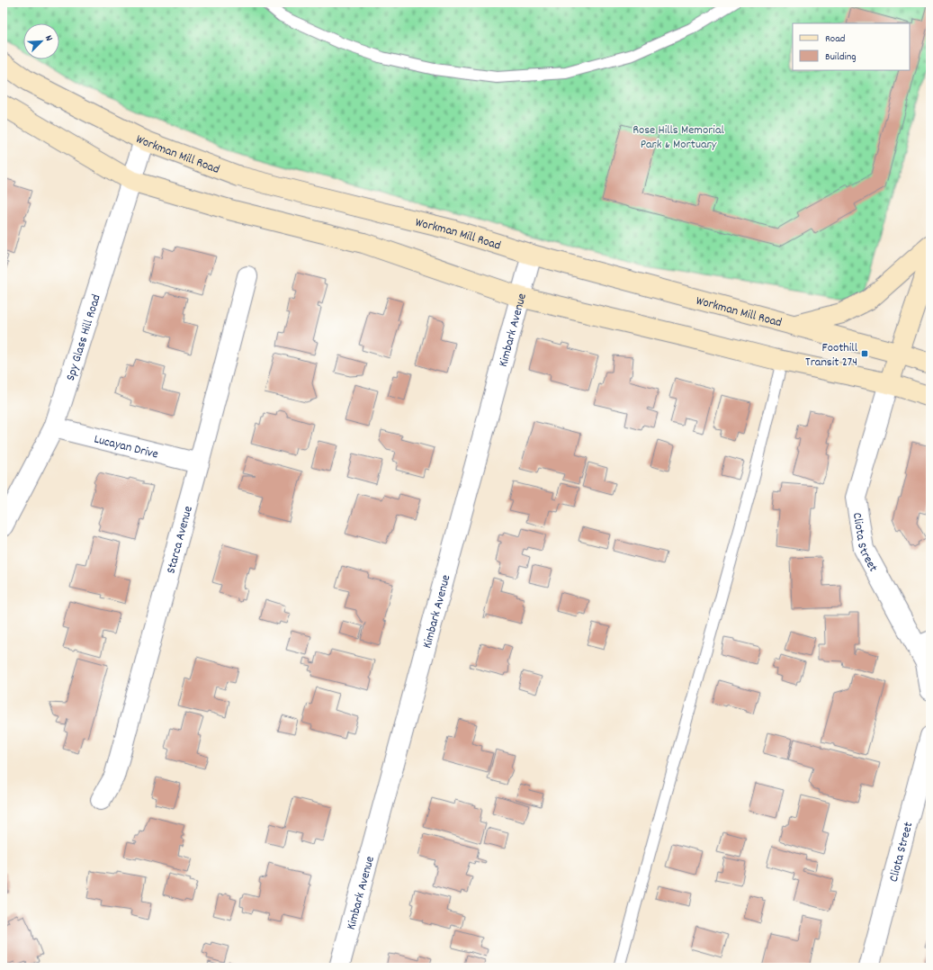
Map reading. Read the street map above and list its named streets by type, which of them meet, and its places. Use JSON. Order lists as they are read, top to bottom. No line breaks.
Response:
{"streets":{"main road":["Workman Mill Road"],"street":["Kimbark Avenue","Spy Glass Hill Road","Lucayan Drive","Starca Avenue","Cliota Street"]},"crossings":[["Workman Mill Road","Kimbark Avenue"],["Workman Mill Road","Spy Glass Hill Road"],["Spy Glass Hill Road","Lucayan Drive"],["Lucayan Drive","Starca Avenue"]],"parks":["Rose Hills Memorial Park & Mortuary"],"places":{"transit":["Foothill Transit 274"]},"legend":["Road","Building"],"north":"top right"}
